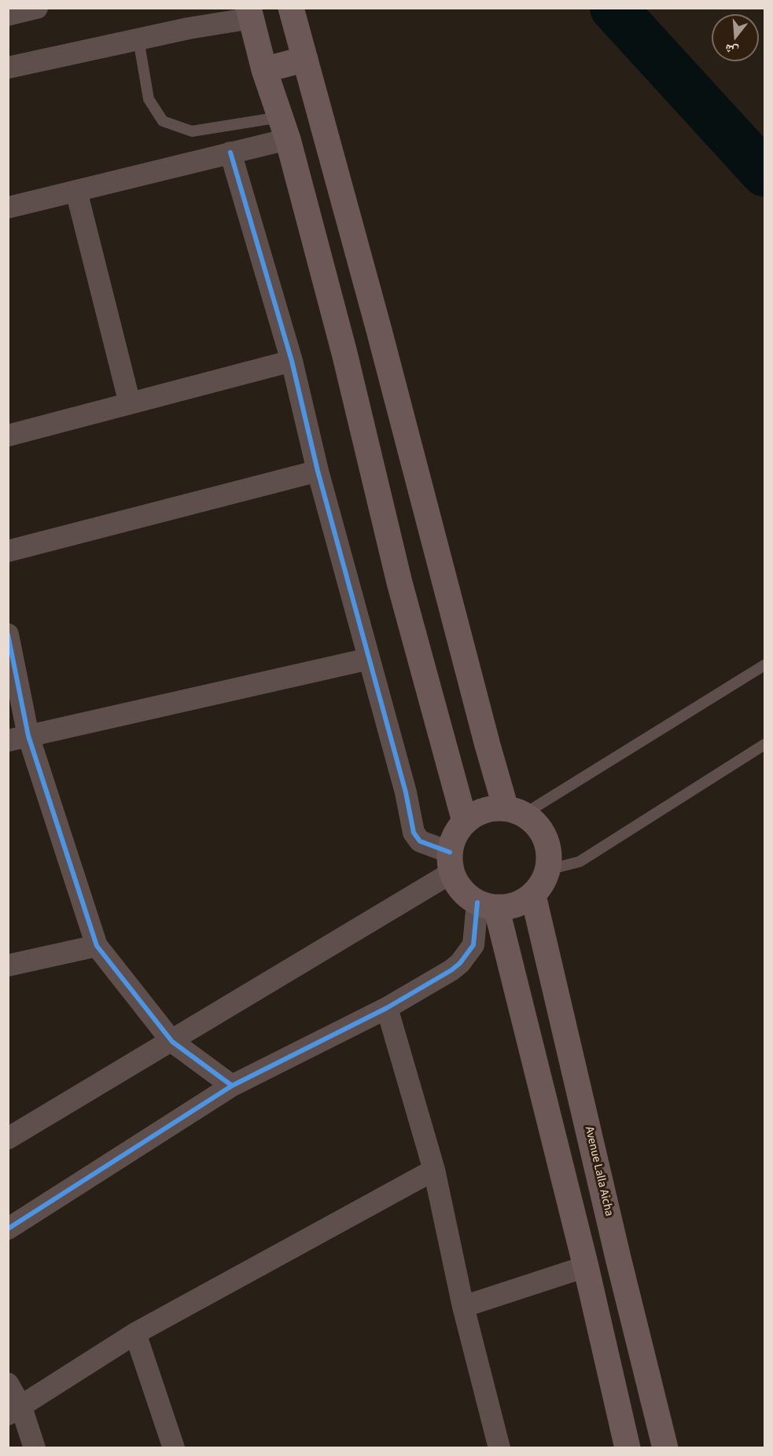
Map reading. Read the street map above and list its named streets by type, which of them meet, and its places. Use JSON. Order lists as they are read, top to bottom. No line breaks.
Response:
{"streets":{"main road":["Avenue Lalla Aicha"]},"north":"bottom"}
